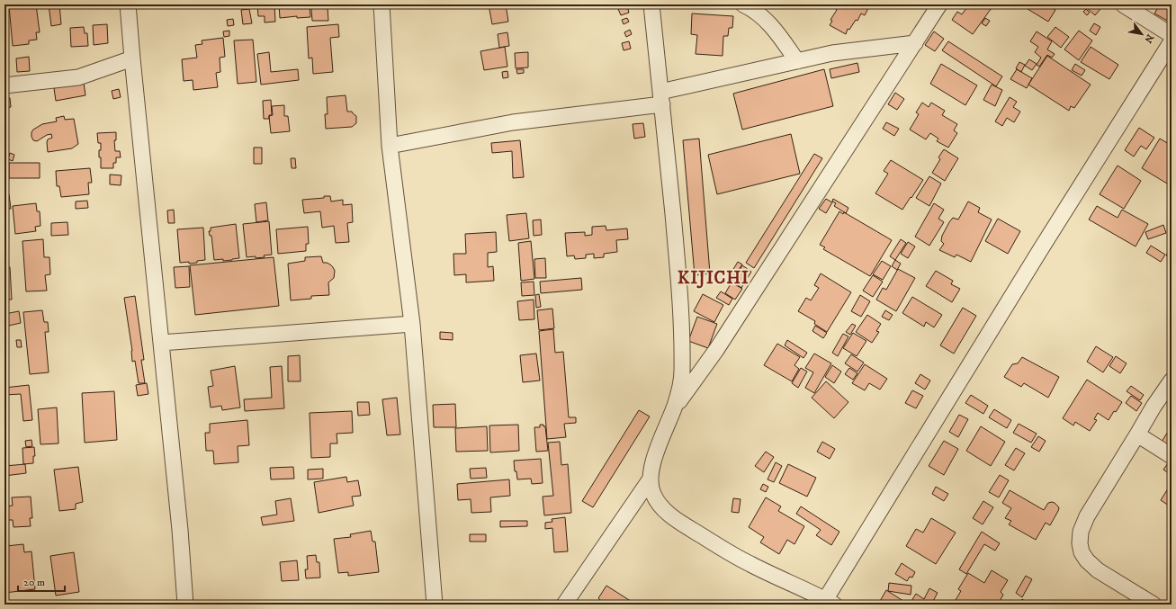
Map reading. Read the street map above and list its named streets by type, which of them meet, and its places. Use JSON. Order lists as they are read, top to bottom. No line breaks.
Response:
{"districts":["KIJICHI"],"scale_bar":"20 m","north":"bottom right"}
